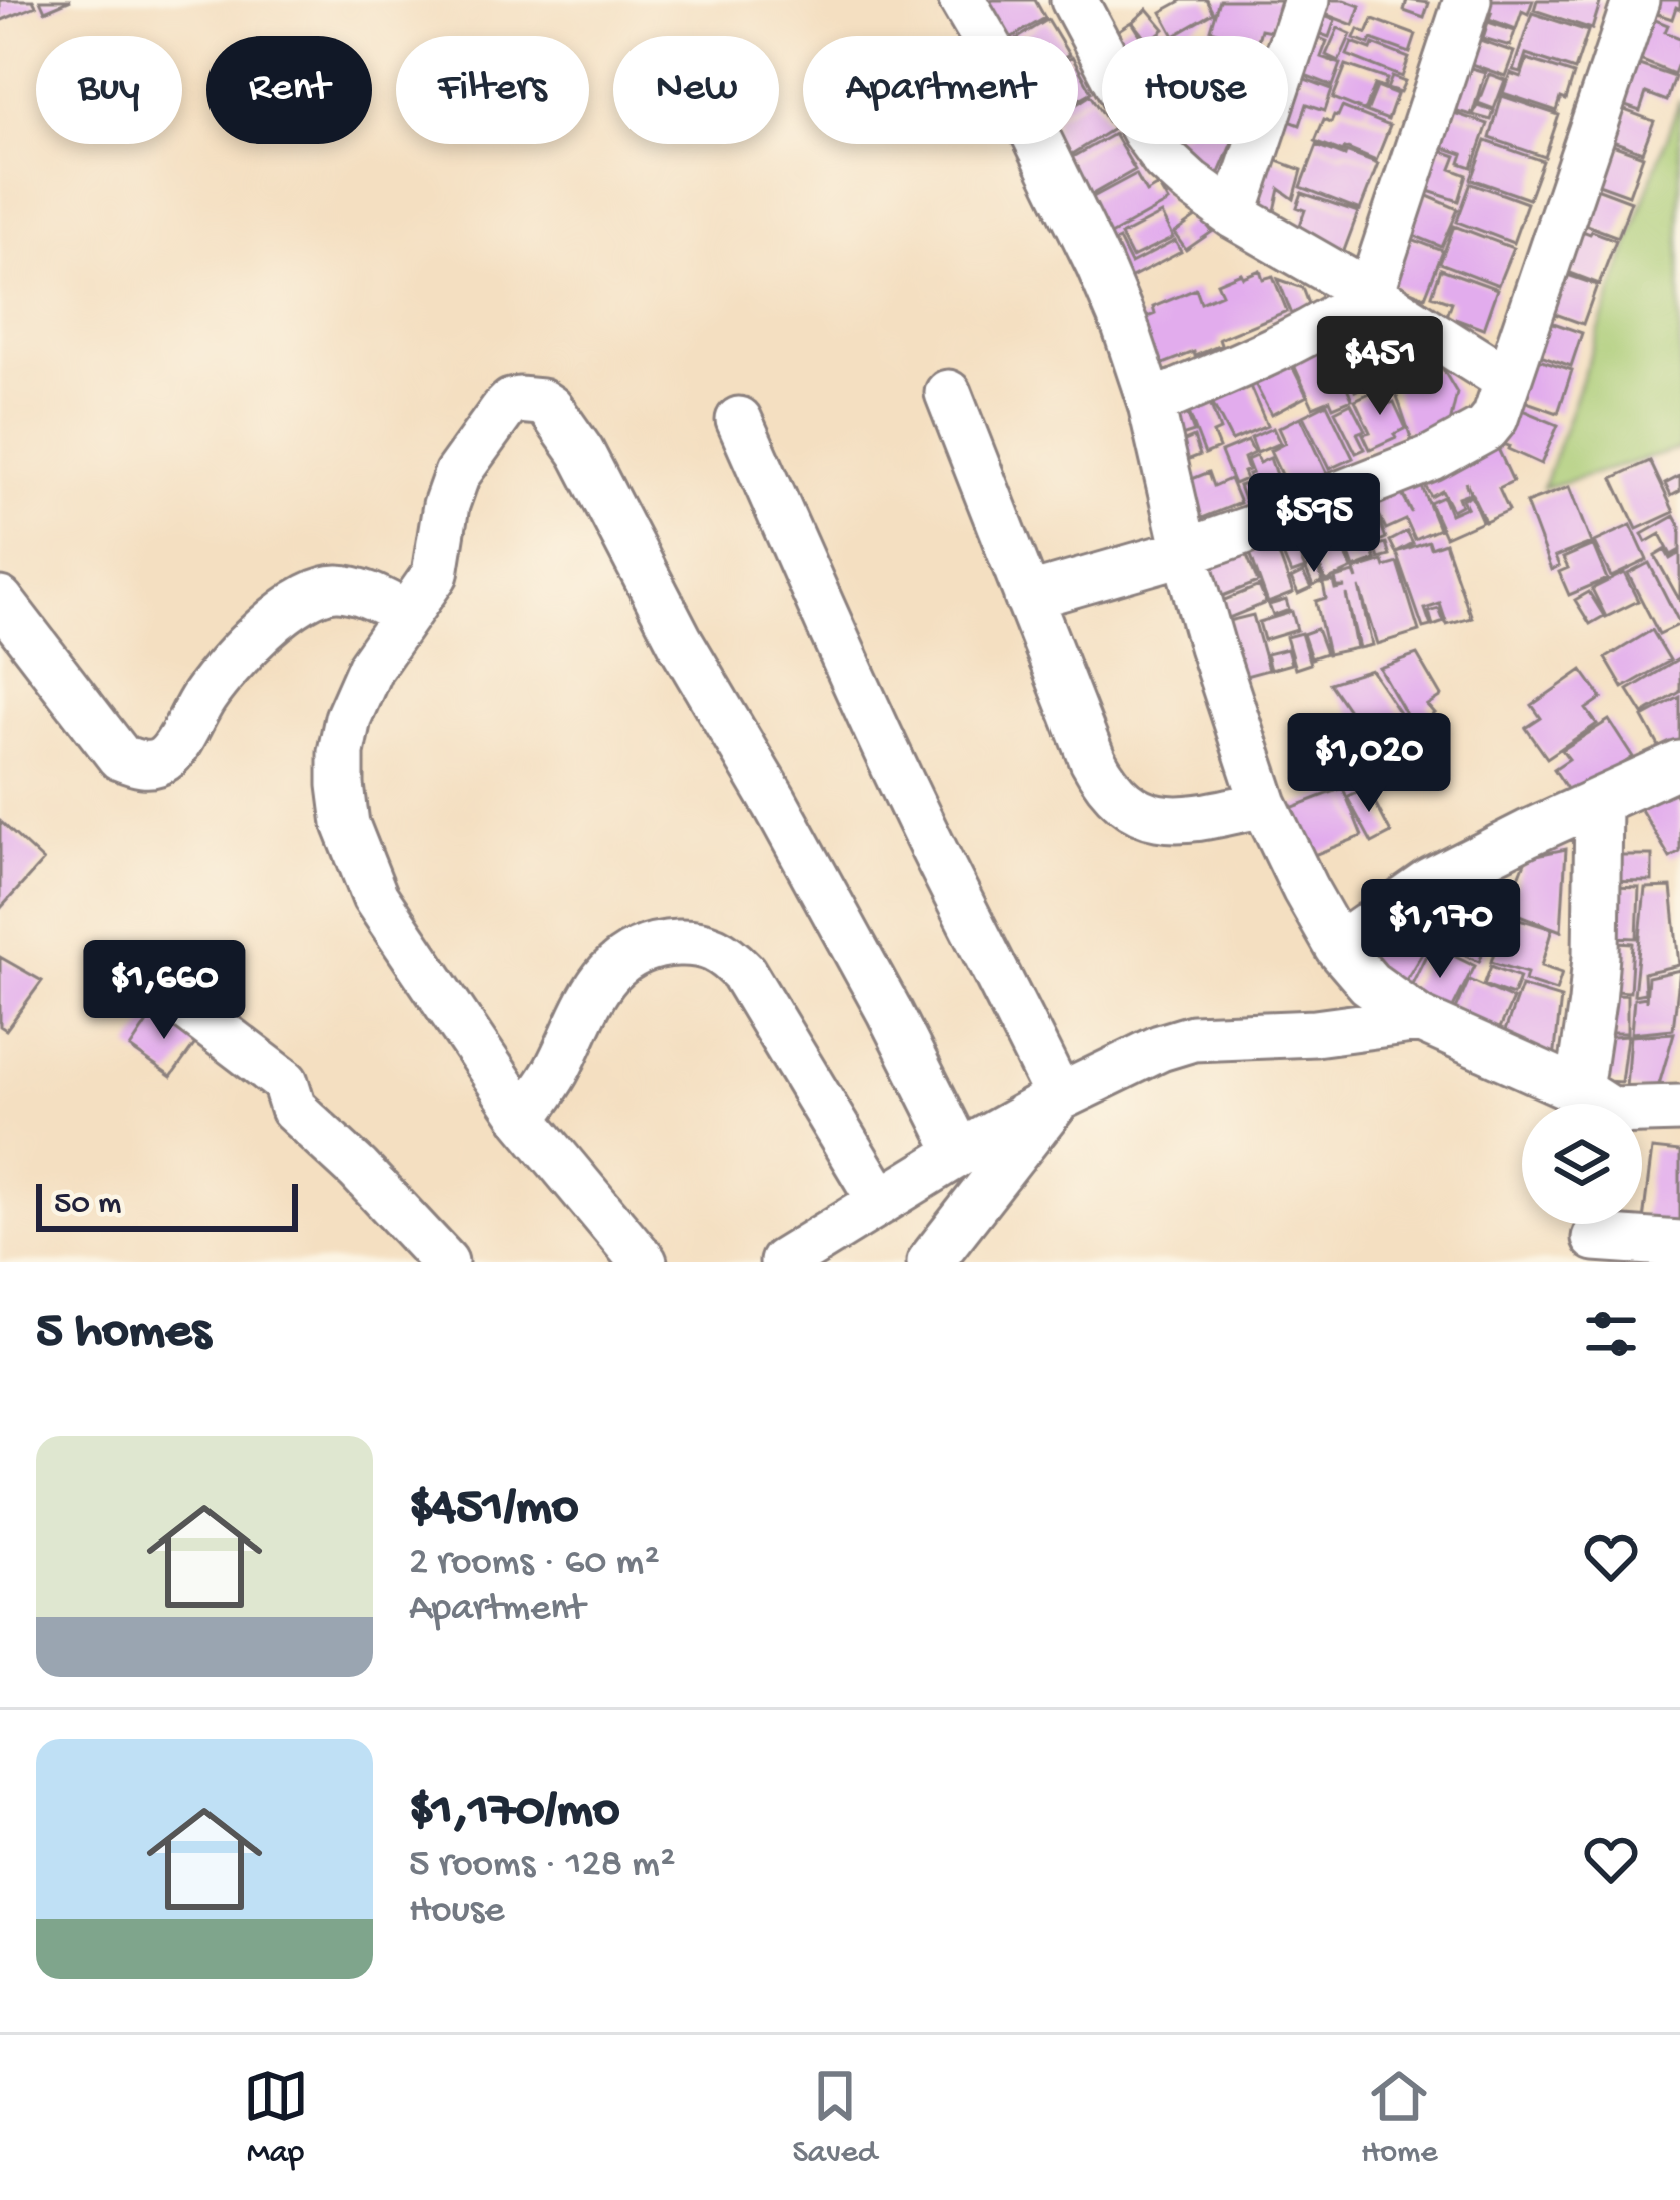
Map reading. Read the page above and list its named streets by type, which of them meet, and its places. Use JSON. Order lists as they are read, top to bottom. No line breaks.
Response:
{"scale_bar":"50 m","page":{"chip":["Buy","Rent","Filters","New","Apartment","House"],"price":["$451","$595","$1,020","$1,170","$1,660"],"scale":"50 m","heading":"5 homes","list":[{"name":"$451/mo","note":"2 rooms · 60 m² · Apartment"},{"name":"$1,170/mo","note":"5 rooms · 128 m² · House"}],"tabs":["Map","Saved","Home"]}}
